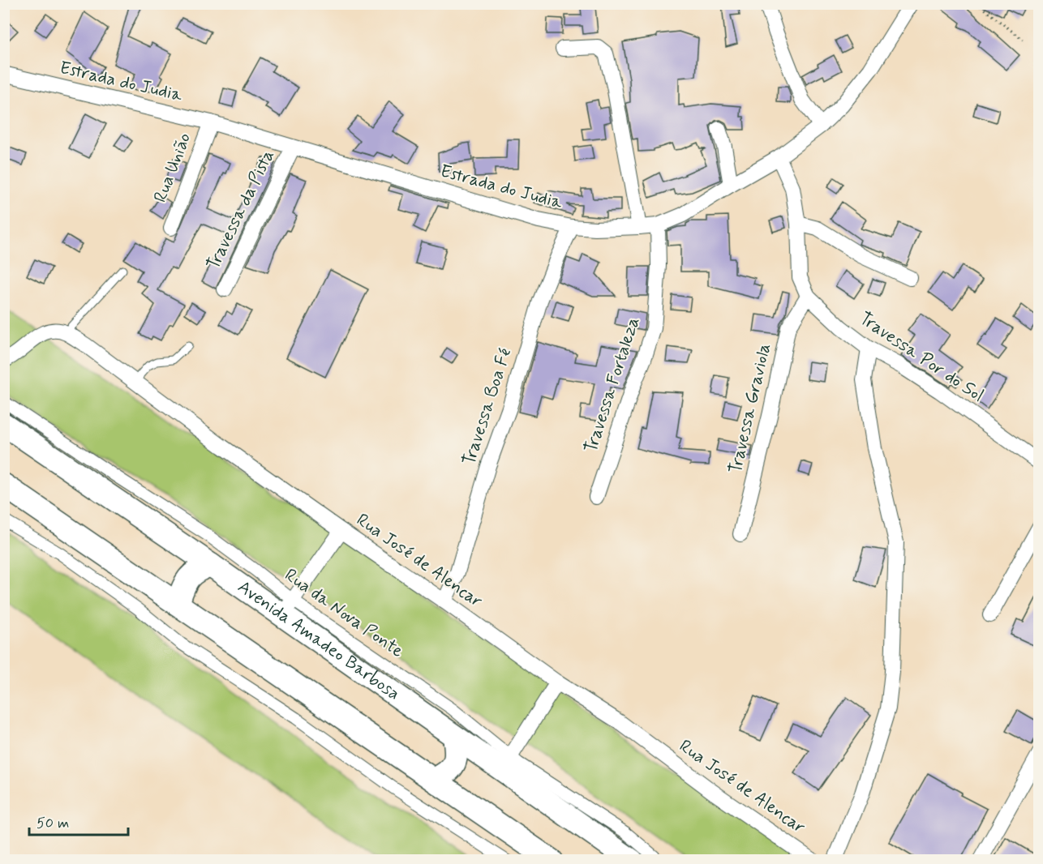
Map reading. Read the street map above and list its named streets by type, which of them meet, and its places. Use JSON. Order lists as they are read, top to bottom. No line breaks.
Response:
{"streets":{"main road":["Avenida Amadeo Barbosa"],"street":["Estrada do Judia","Rua União","Travessa da Pista","Travessa Por do Sol","Travessa Fortaleza","Travessa Boa Fé","Travessa Graviola","Rua José de Alencar","Rua da Nova Ponte"]},"crossings":[["Estrada do Judia","Rua União"],["Estrada do Judia","Travessa da Pista"],["Estrada do Judia","Travessa Por do Sol"],["Estrada do Judia","Travessa Fortaleza"],["Estrada do Judia","Travessa Boa Fé"],["Travessa Por do Sol","Travessa Graviola"],["Travessa Boa Fé","Rua José de Alencar"],["Rua da Nova Ponte","Avenida Amadeo Barbosa"]],"scale_bar":"50 m"}
